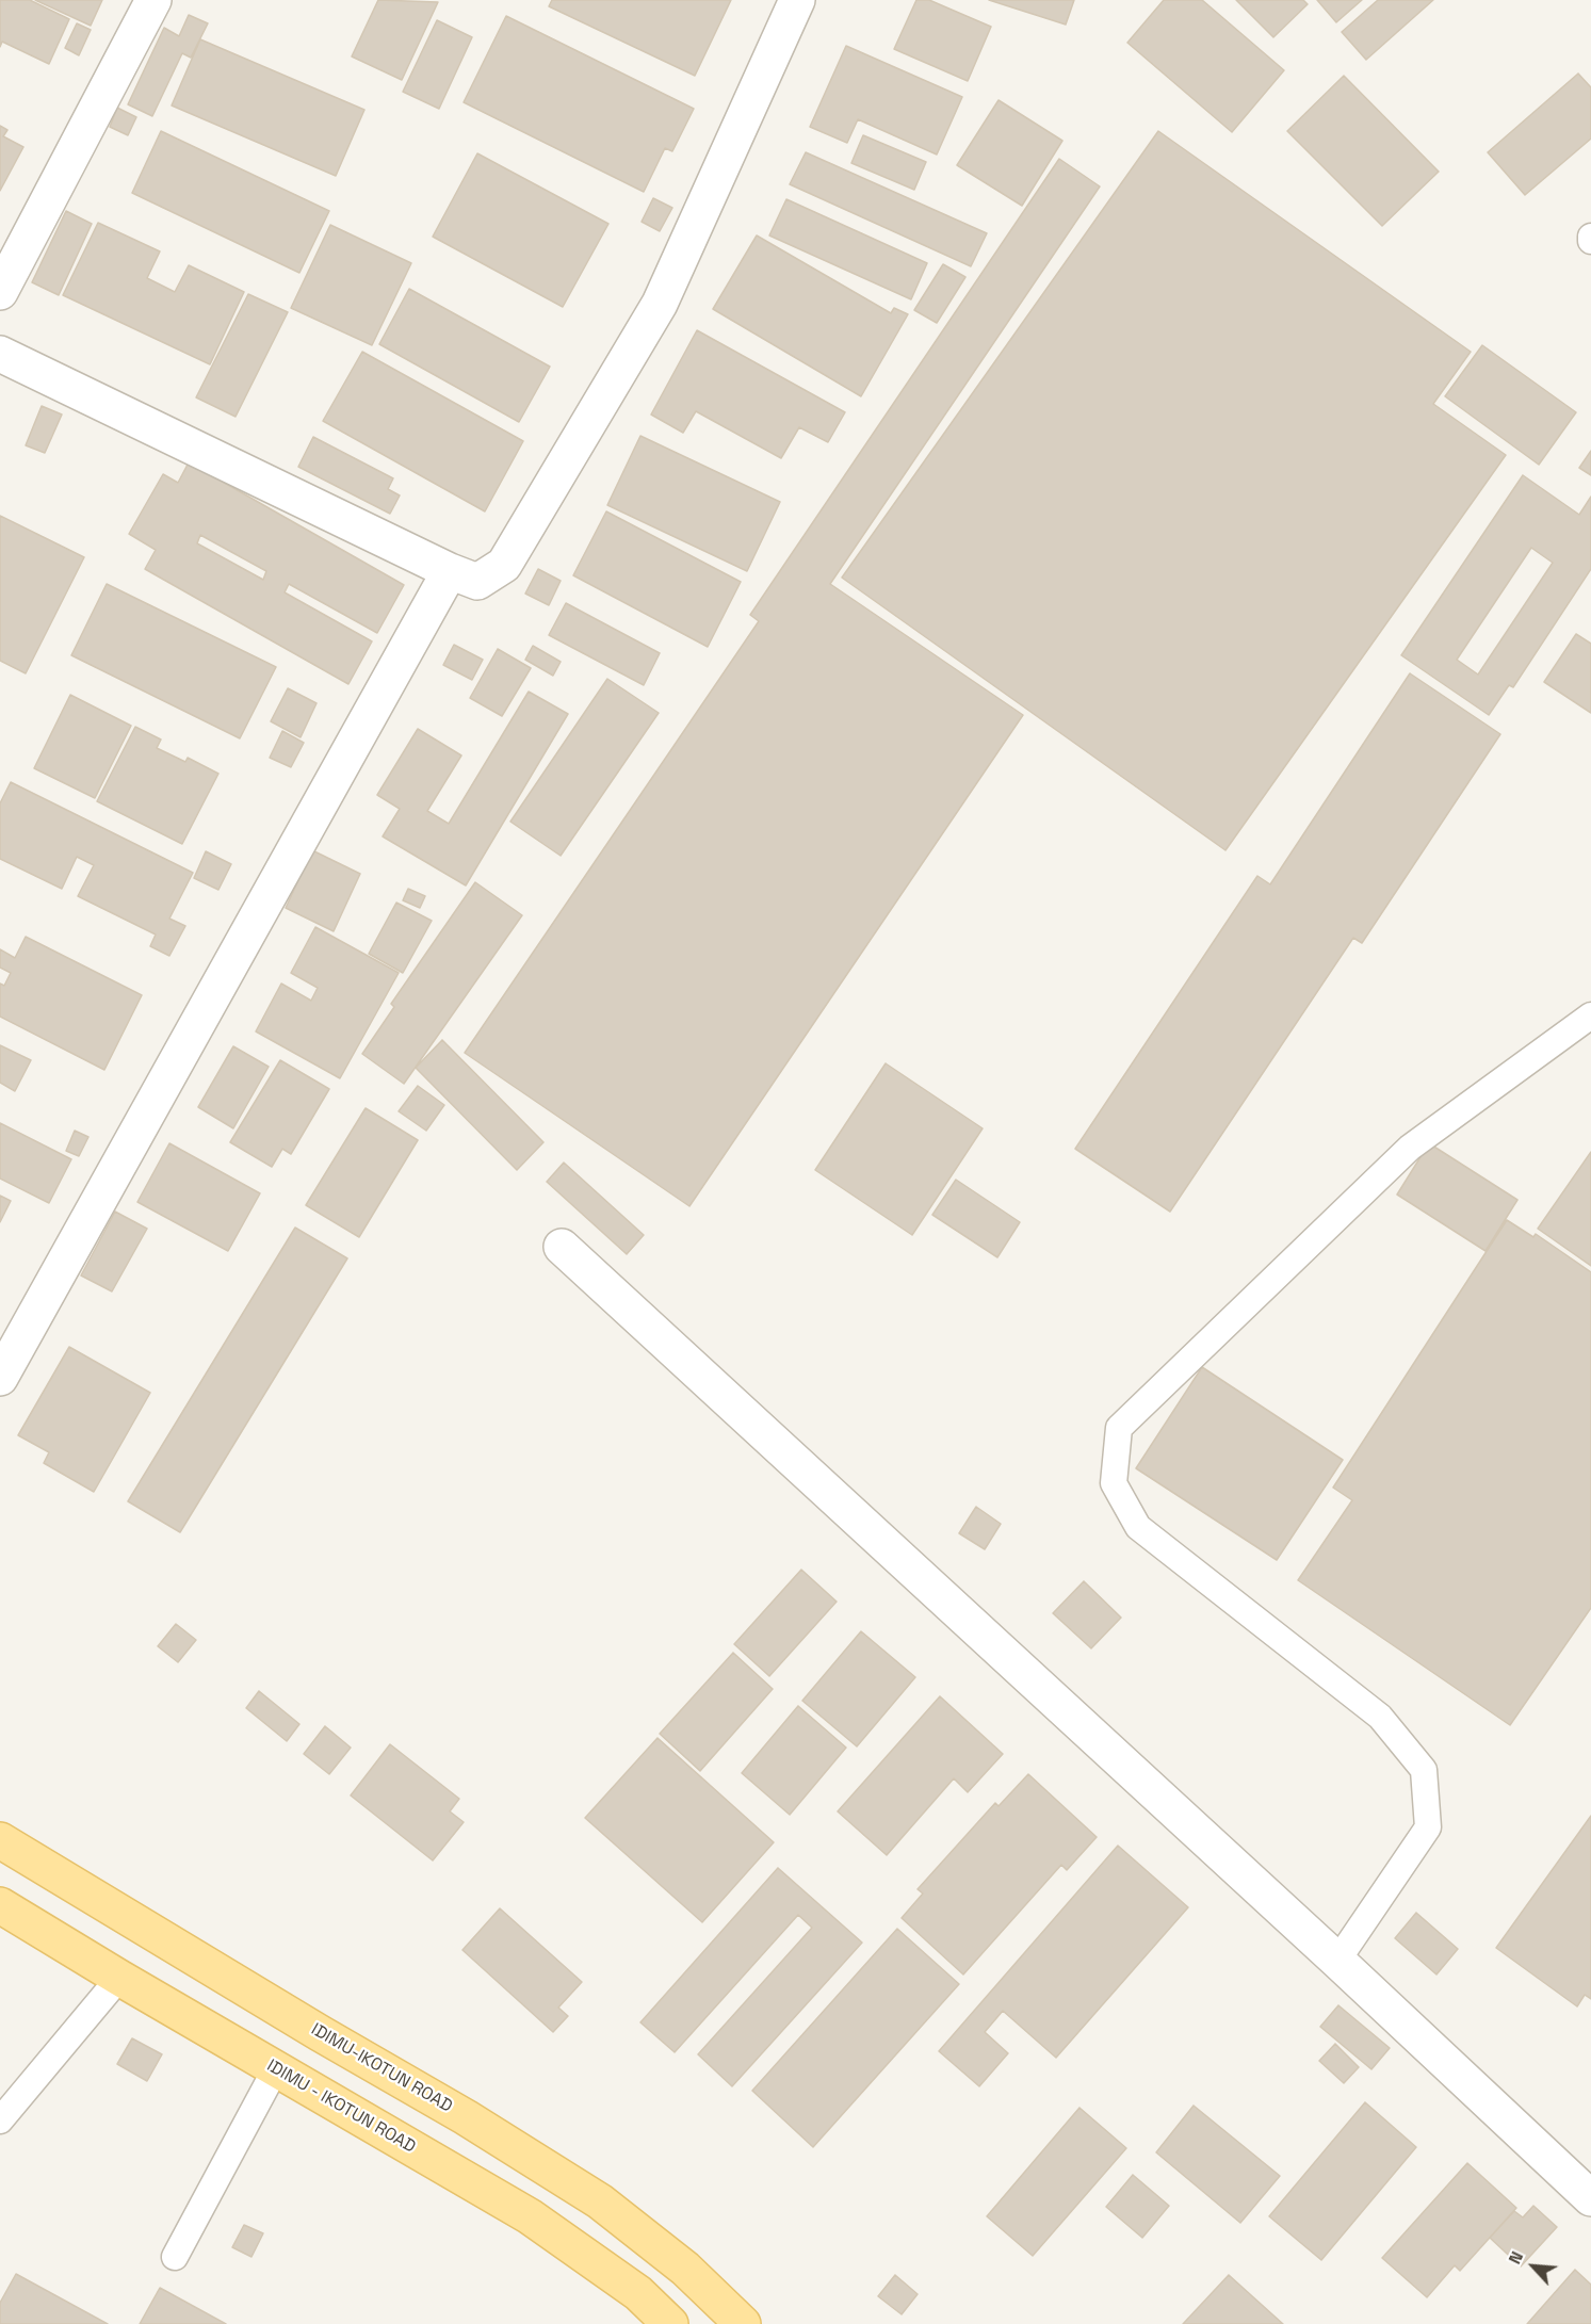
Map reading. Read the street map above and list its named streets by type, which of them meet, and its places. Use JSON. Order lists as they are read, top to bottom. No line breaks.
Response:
{"streets":{"main road":["IDIMU-IKOTUN ROAD","IDIMU - IKOTUN ROAD"]},"north":"top left"}
